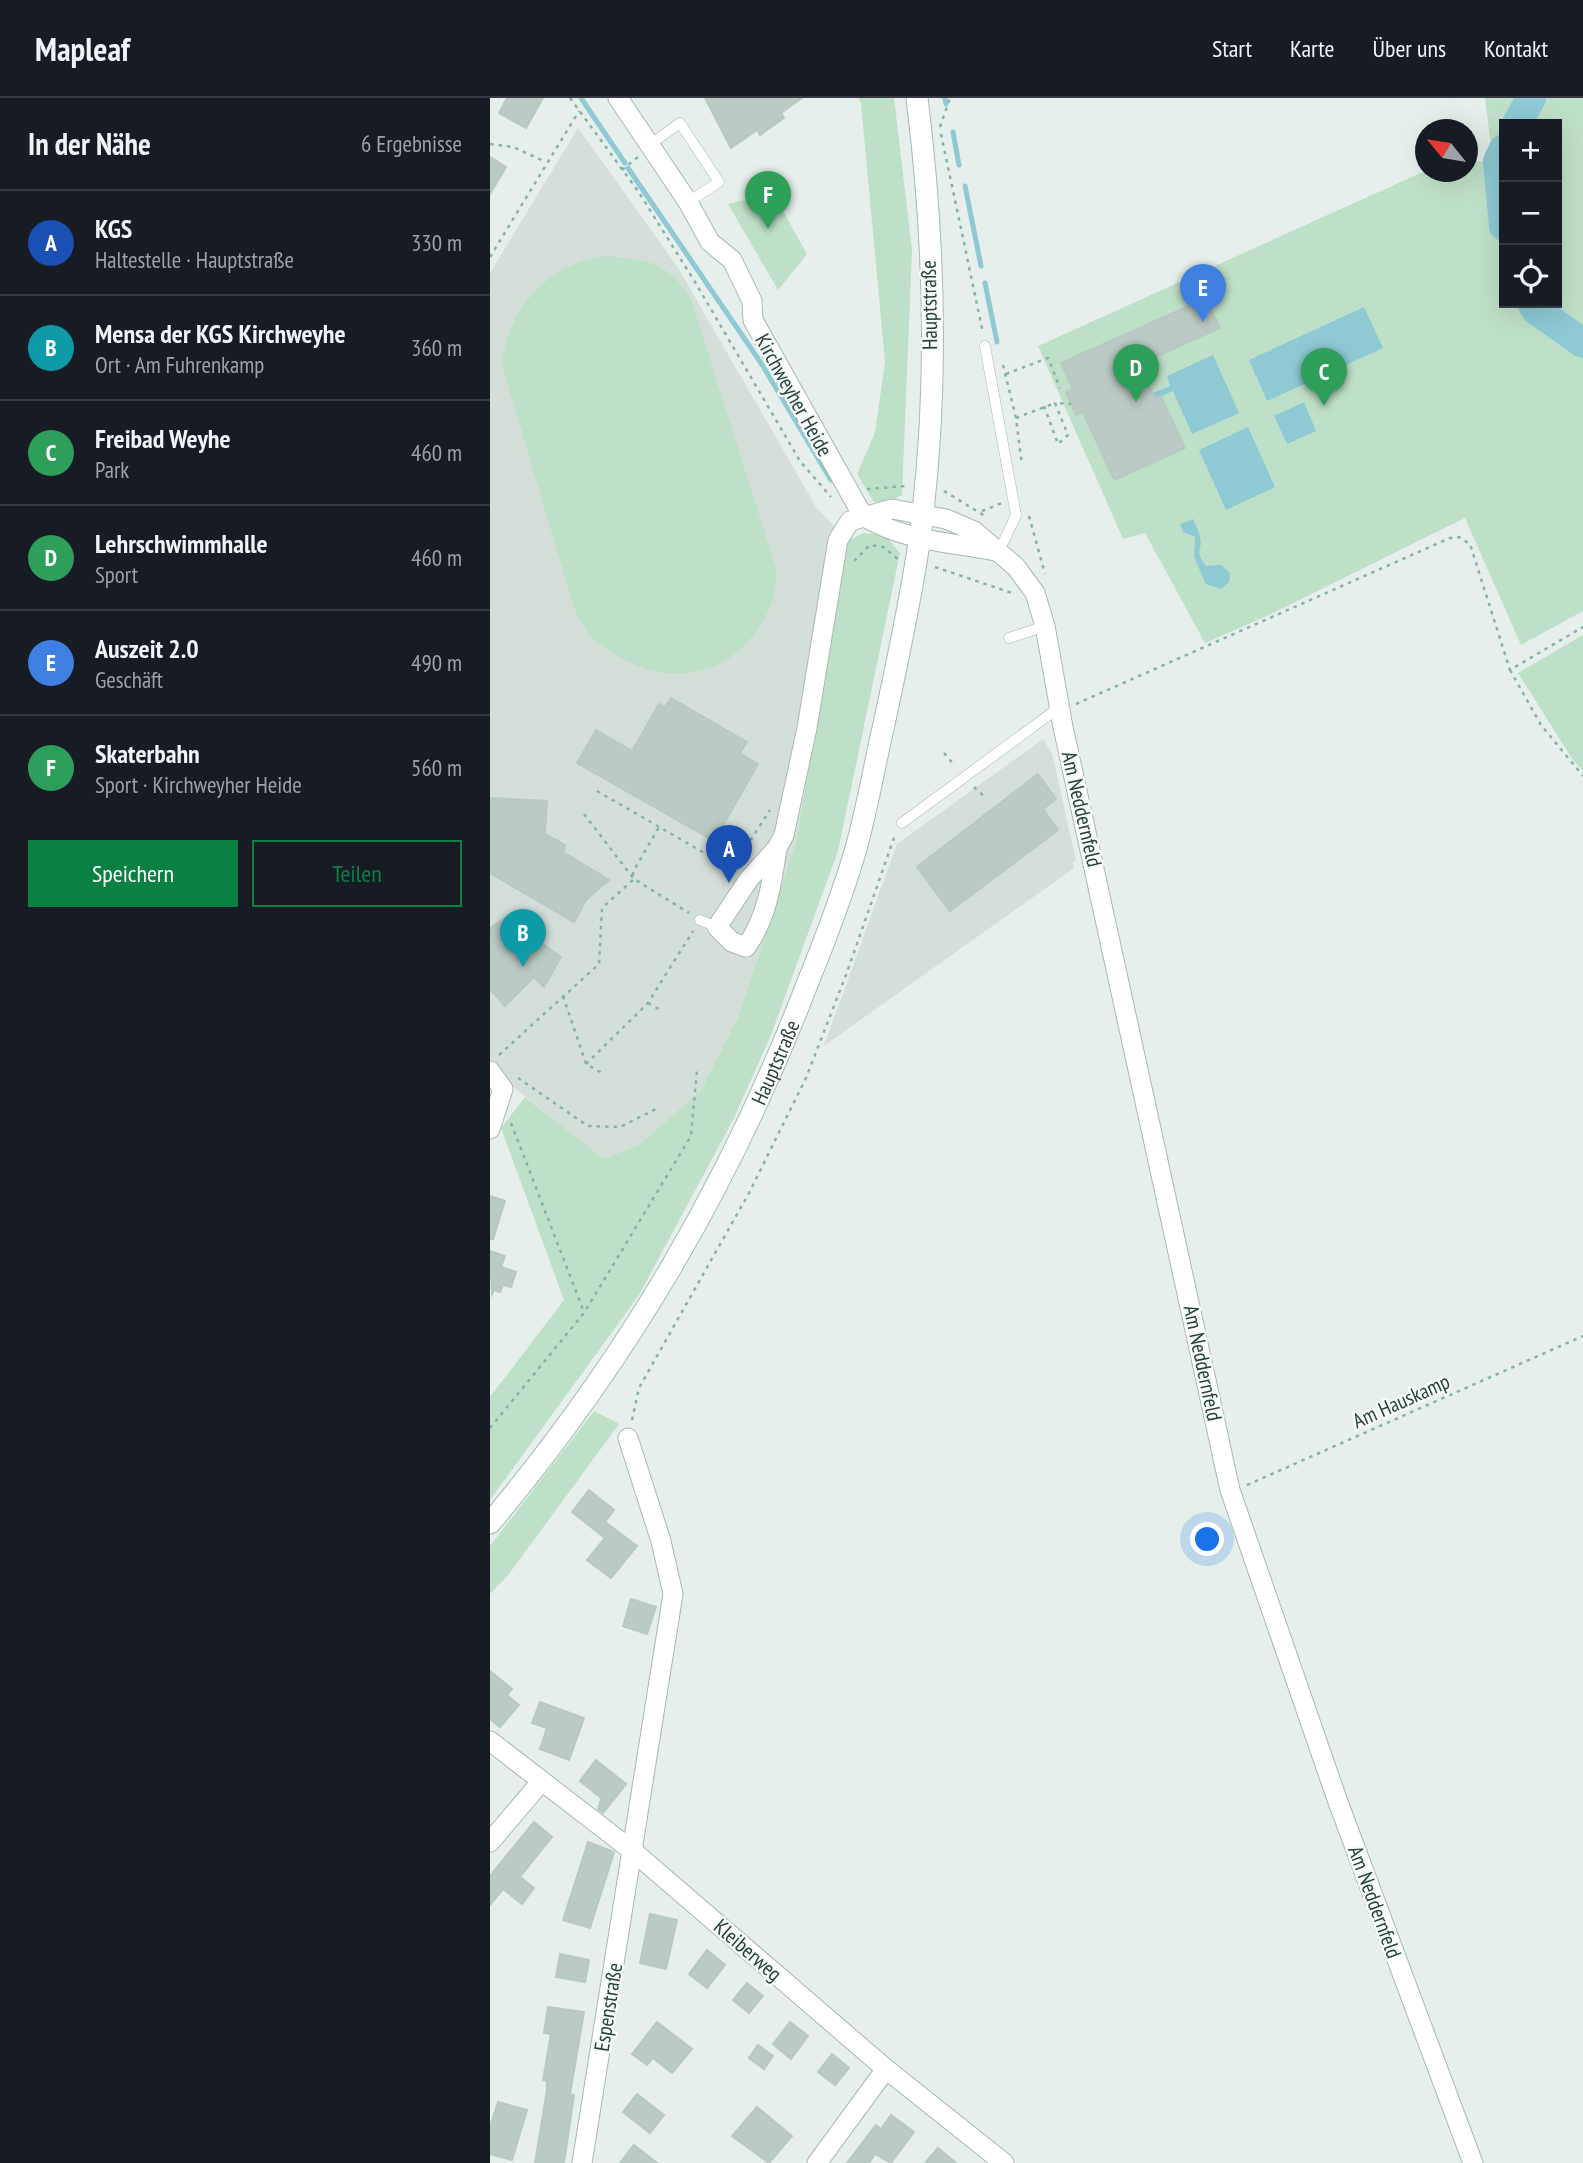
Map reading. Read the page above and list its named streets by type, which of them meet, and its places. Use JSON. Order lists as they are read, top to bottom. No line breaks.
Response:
{"streets":{"main road":["Hauptstraße"],"street":["Kirchweyher Heide","Am Neddernfeld","Kleiberweg","Espenstraße"],"path":["Am Hauskamp"]},"crossings":[["Hauptstraße","Am Neddernfeld"],["Am Neddernfeld","Am Hauskamp"],["Kleiberweg","Espenstraße"]],"north":"top left","page":{"header":"Mapleaf","nav":["Start","Karte","Über uns","Kontakt"],"heading":["In der Nähe","6 Ergebnisse"],"map_buttons":["+","−"],"pins":["F","E","D","C","A","B"],"list":[{"mark":"A","name":"KGS","note":"Haltestelle · Hauptstraße","value":"330 m"},{"mark":"B","name":"Mensa der KGS Kirchweyhe","note":"Ort · Am Fuhrenkamp","value":"360 m"},{"mark":"C","name":"Freibad Weyhe","note":"Park","value":"460 m"},{"mark":"D","name":"Lehrschwimmhalle","note":"Sport","value":"460 m"},{"mark":"E","name":"Auszeit 2.0","note":"Geschäft","value":"490 m"},{"mark":"F","name":"Skaterbahn","note":"Sport · Kirchweyher Heide","value":"560 m"}],"buttons":["Speichern","Teilen"]}}
